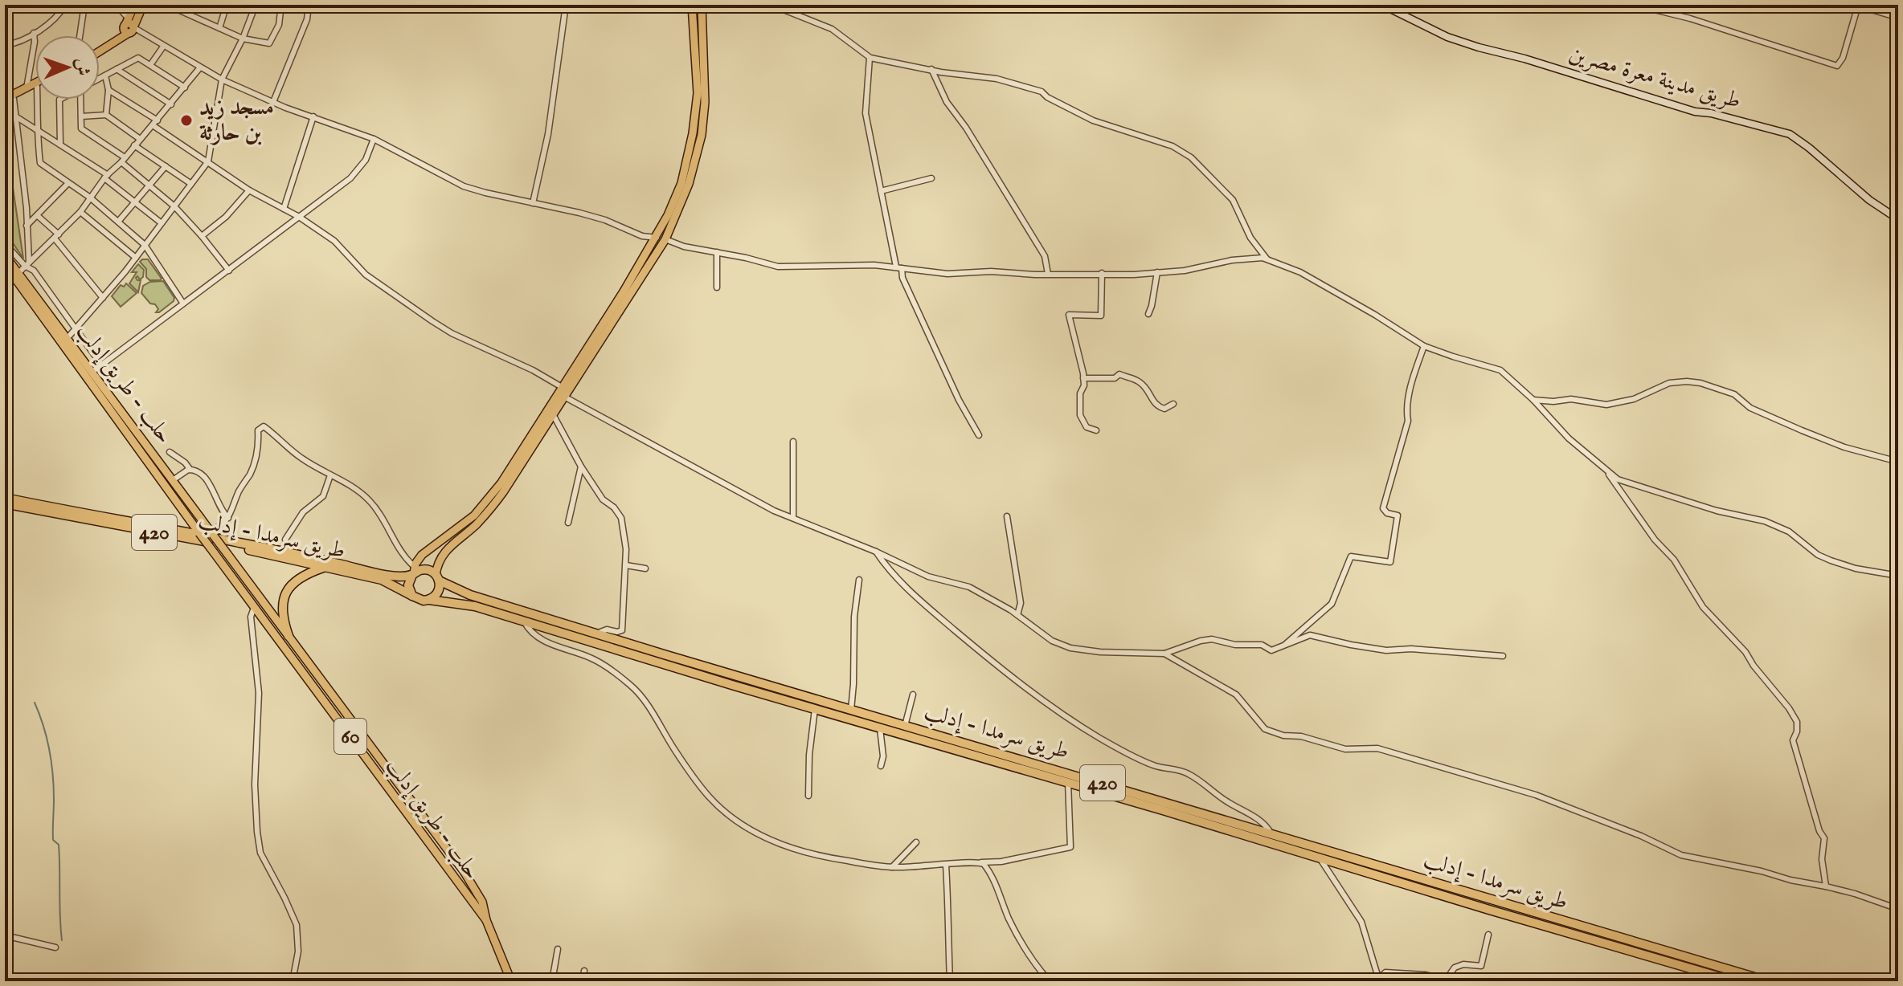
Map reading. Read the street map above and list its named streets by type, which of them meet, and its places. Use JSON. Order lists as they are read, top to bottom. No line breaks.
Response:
{"streets":{"highway":["420","طريق سرمدا - إدلب"],"main road":["طريق مدينة معرة مصرين","حلب - طريق إدلب","60"]},"crossings":[["420","طريق سرمدا - إدلب"]],"places":["مسجد زيد بن حارثة"],"north":"right"}
